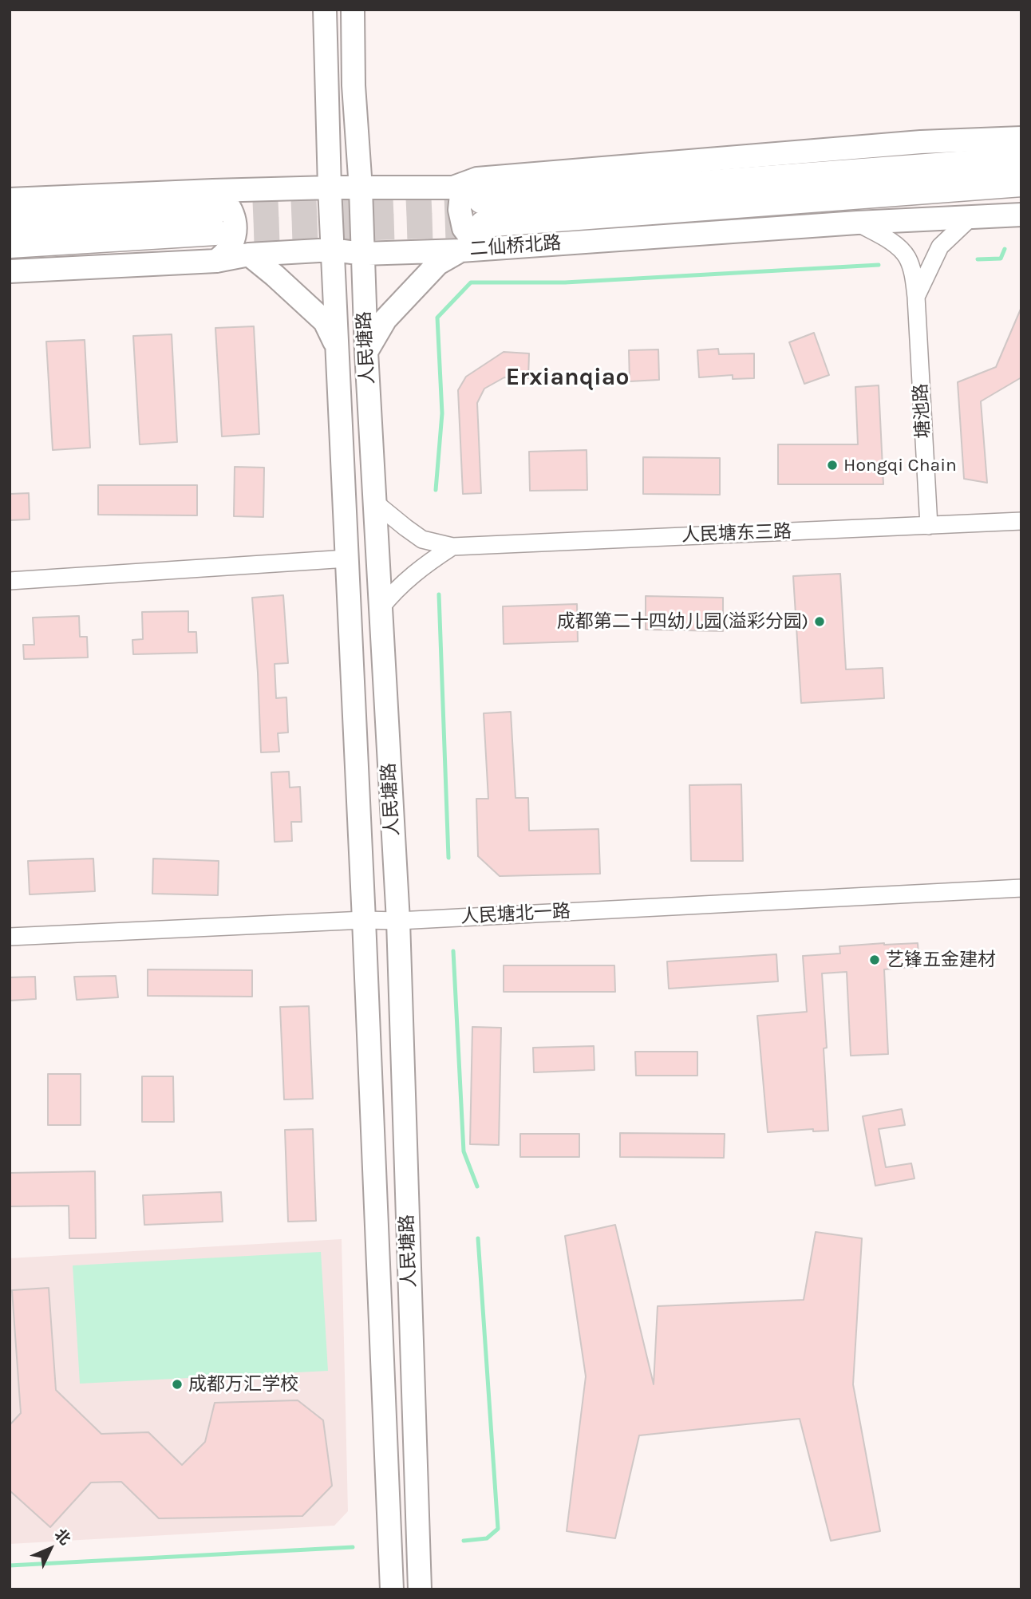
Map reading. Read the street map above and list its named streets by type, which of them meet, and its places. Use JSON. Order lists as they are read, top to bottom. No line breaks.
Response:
{"streets":{"main road":["二仙桥北路","人民塘路"],"street":["塘池路","人民塘东三路","人民塘北一路"]},"crossings":[["二仙桥北路","人民塘路"],["二仙桥北路","塘池路"],["人民塘路","人民塘东三路"],["人民塘路","人民塘北一路"],["塘池路","人民塘东三路"]],"districts":["Erxianqiao"],"places":["Hongqi Chain","成都第二十四幼儿园(溢彩分园)","艺锋五金建材","成都万汇学校"],"north":"top right"}
